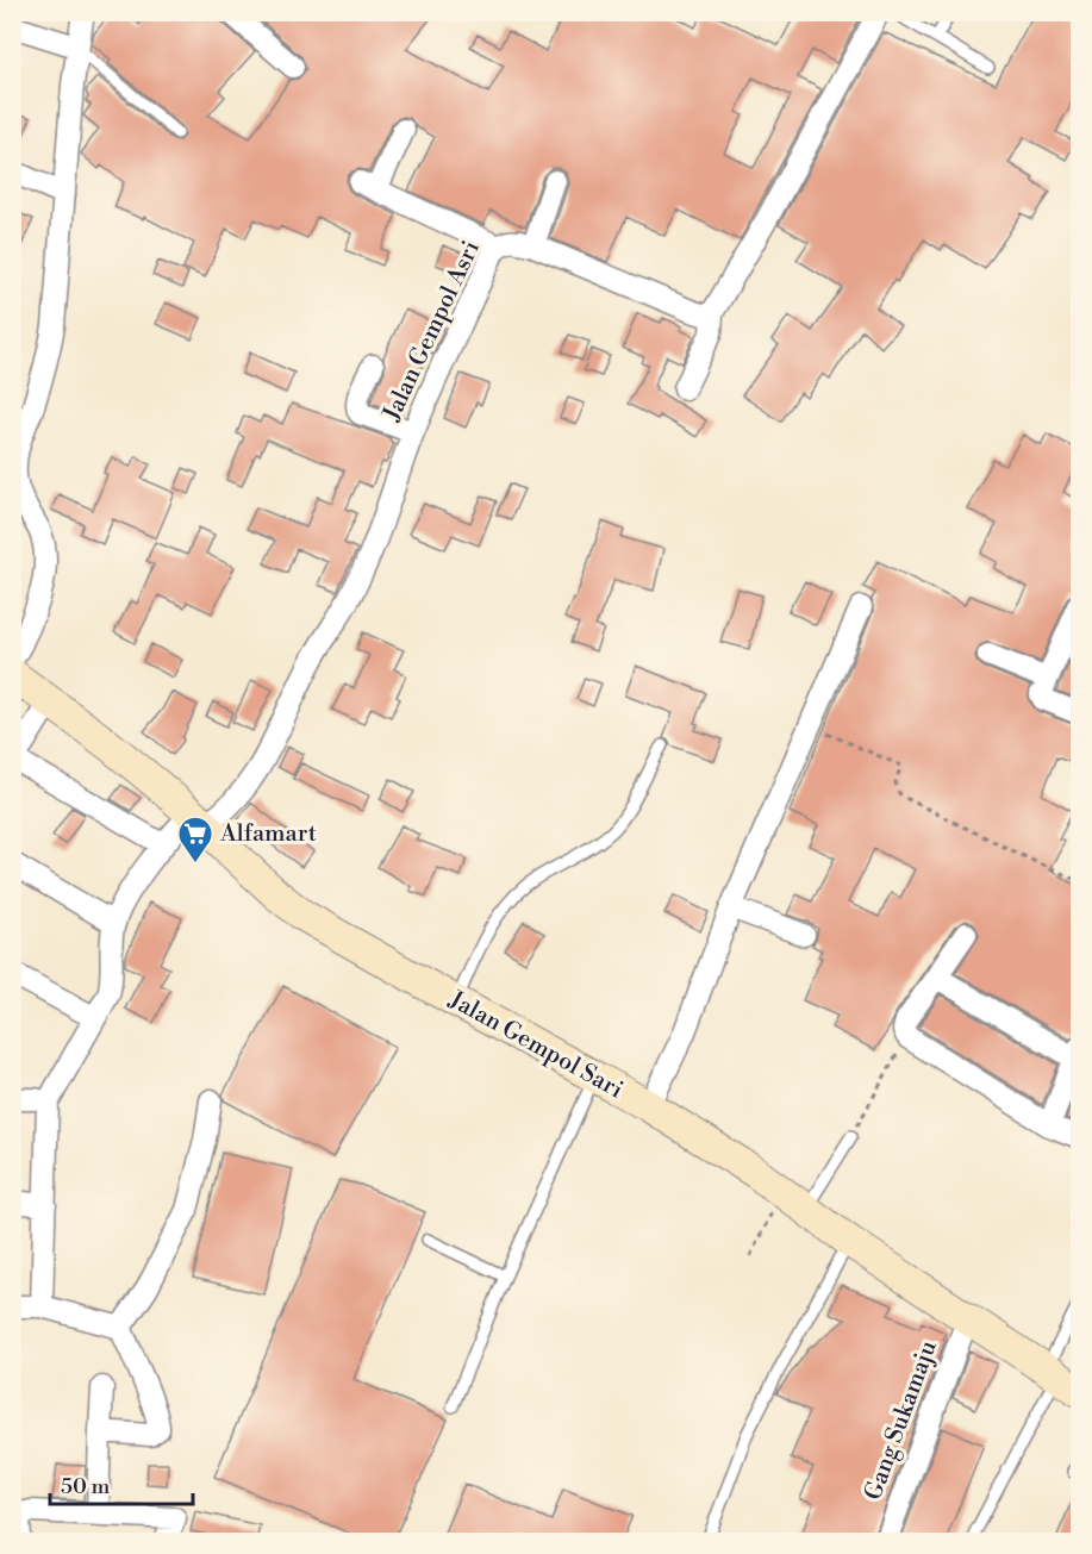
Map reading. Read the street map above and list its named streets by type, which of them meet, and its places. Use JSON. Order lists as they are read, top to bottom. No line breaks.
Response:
{"streets":{"street":["Jalan Gempol Asri","Jalan Gempol Sari","Gang Sukamaju"]},"crossings":[["Jalan Gempol Asri","Jalan Gempol Sari"],["Jalan Gempol Sari","Gang Sukamaju"]],"places":{"supermarket":["Alfamart"]},"scale_bar":"50 m"}
